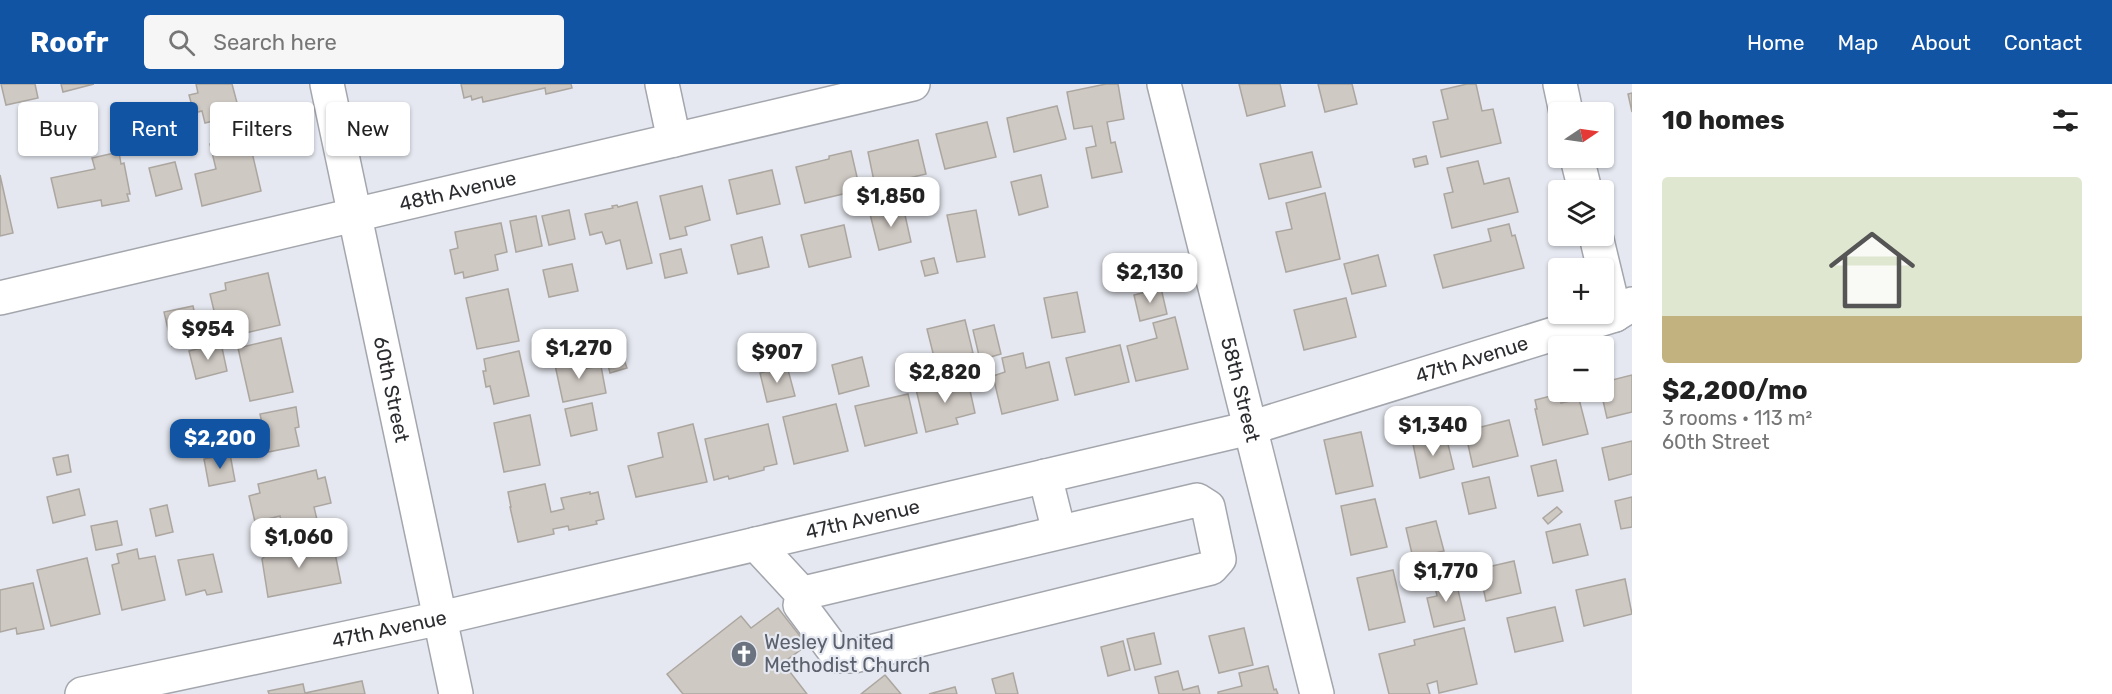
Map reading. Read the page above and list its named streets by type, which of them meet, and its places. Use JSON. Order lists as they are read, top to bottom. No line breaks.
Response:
{"streets":{"street":["48th Avenue","47th Avenue","60th Street","58th Street"]},"crossings":[["48th Avenue","60th Street"],["47th Avenue","60th Street"],["47th Avenue","58th Street"]],"places":{"church":["Wesley United Methodist Church"]},"north":"right","page":{"header":"Roofr","search":"Search here","nav":["Home","Map","About","Contact"],"heading":"10 homes","map_buttons":["+","−"],"chip":["Buy","Rent","Filters","New"],"list":[{"name":"$2,200/mo","note":"3 rooms · 113 m² · 60th Street"}],"price":["$1,850","$2,130","$954","$1,270","$907","$2,820","$1,340","$2,200","$1,060","$1,770"]}}
